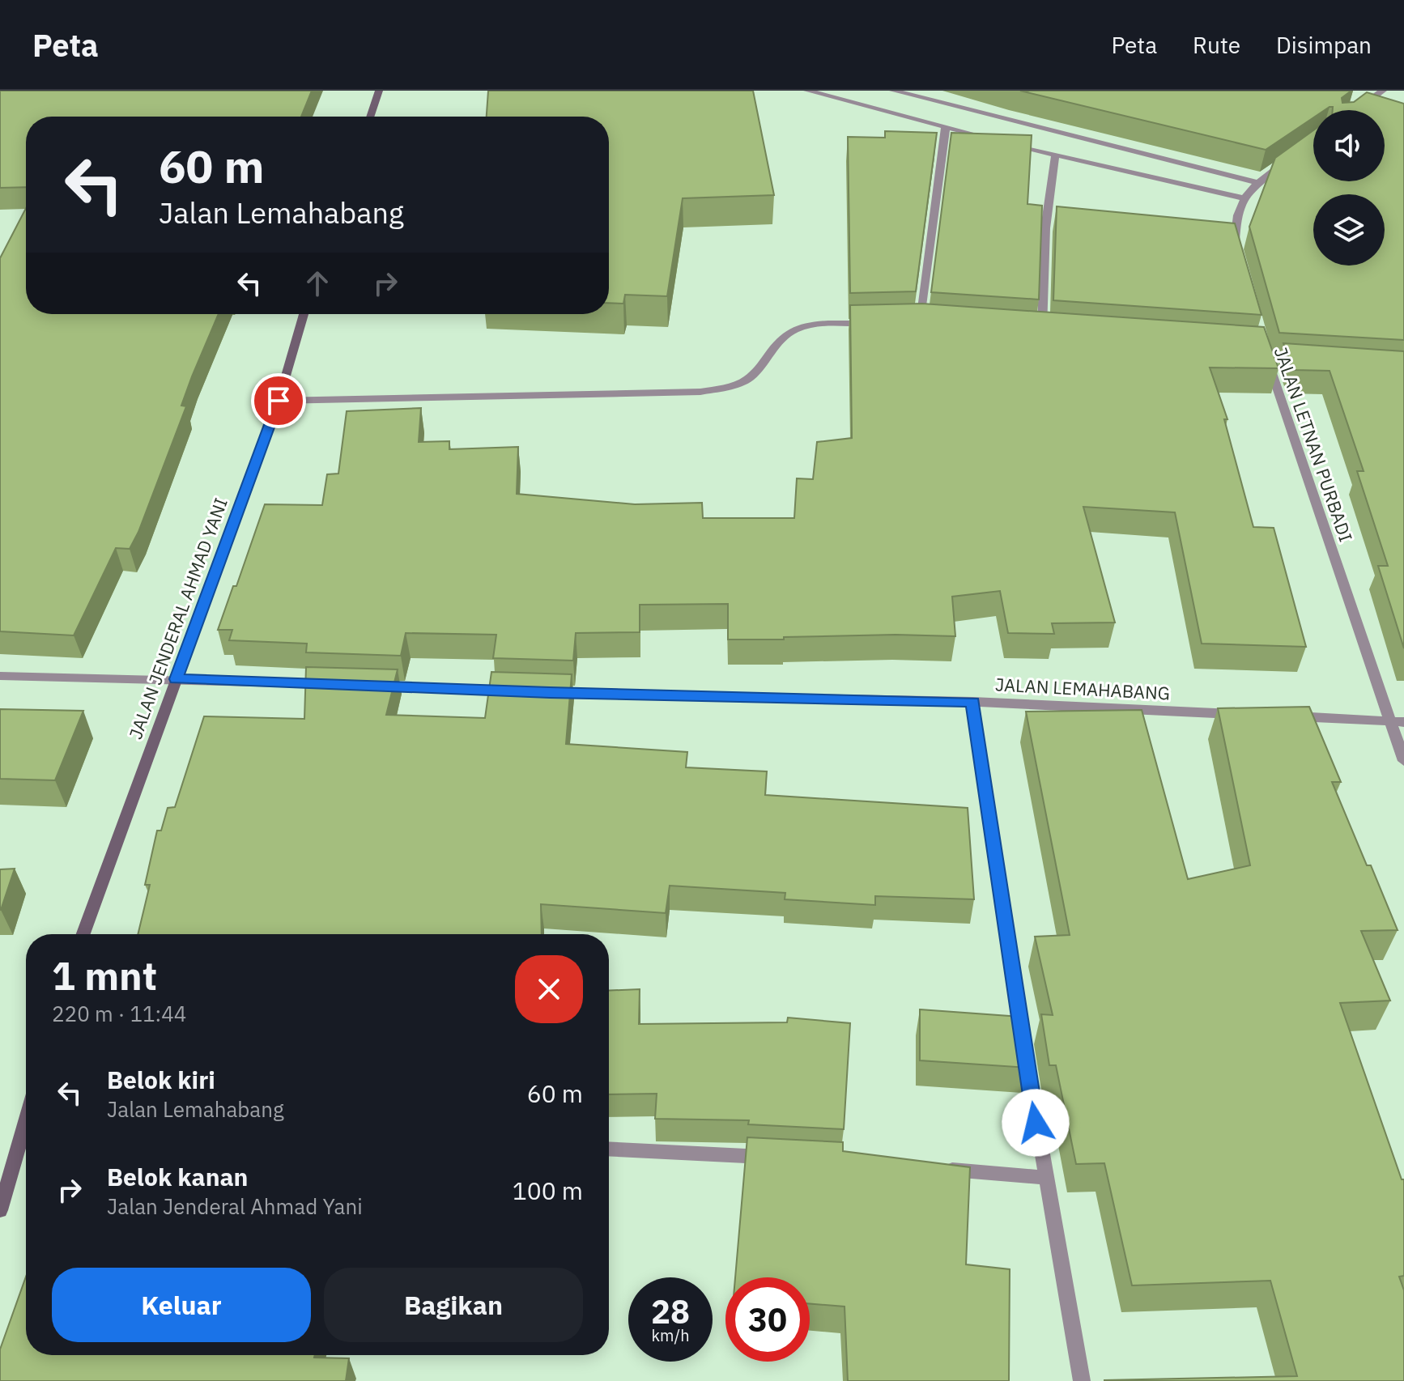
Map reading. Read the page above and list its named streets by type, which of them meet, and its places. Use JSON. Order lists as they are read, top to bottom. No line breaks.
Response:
{"streets":{"main road":["JALAN JENDERAL AHMAD YANI"],"street":["JALAN LETNAN PURBADI","JALAN LEMAHABANG"]},"page":{"header":"Peta","nav":["Peta","Rute","Disimpan"],"turn":["60 m","Jalan Lemahabang"],"heading":["1 mnt","220 m · 11:44"],"list":[{"name":"Belok kiri","note":"Jalan Lemahabang","value":"60 m"},{"name":"Belok kanan","note":"Jalan Jenderal Ahmad Yani","value":"100 m"}],"buttons":["Keluar","Bagikan"],"speed":"28 km/h","limit":"30"}}
